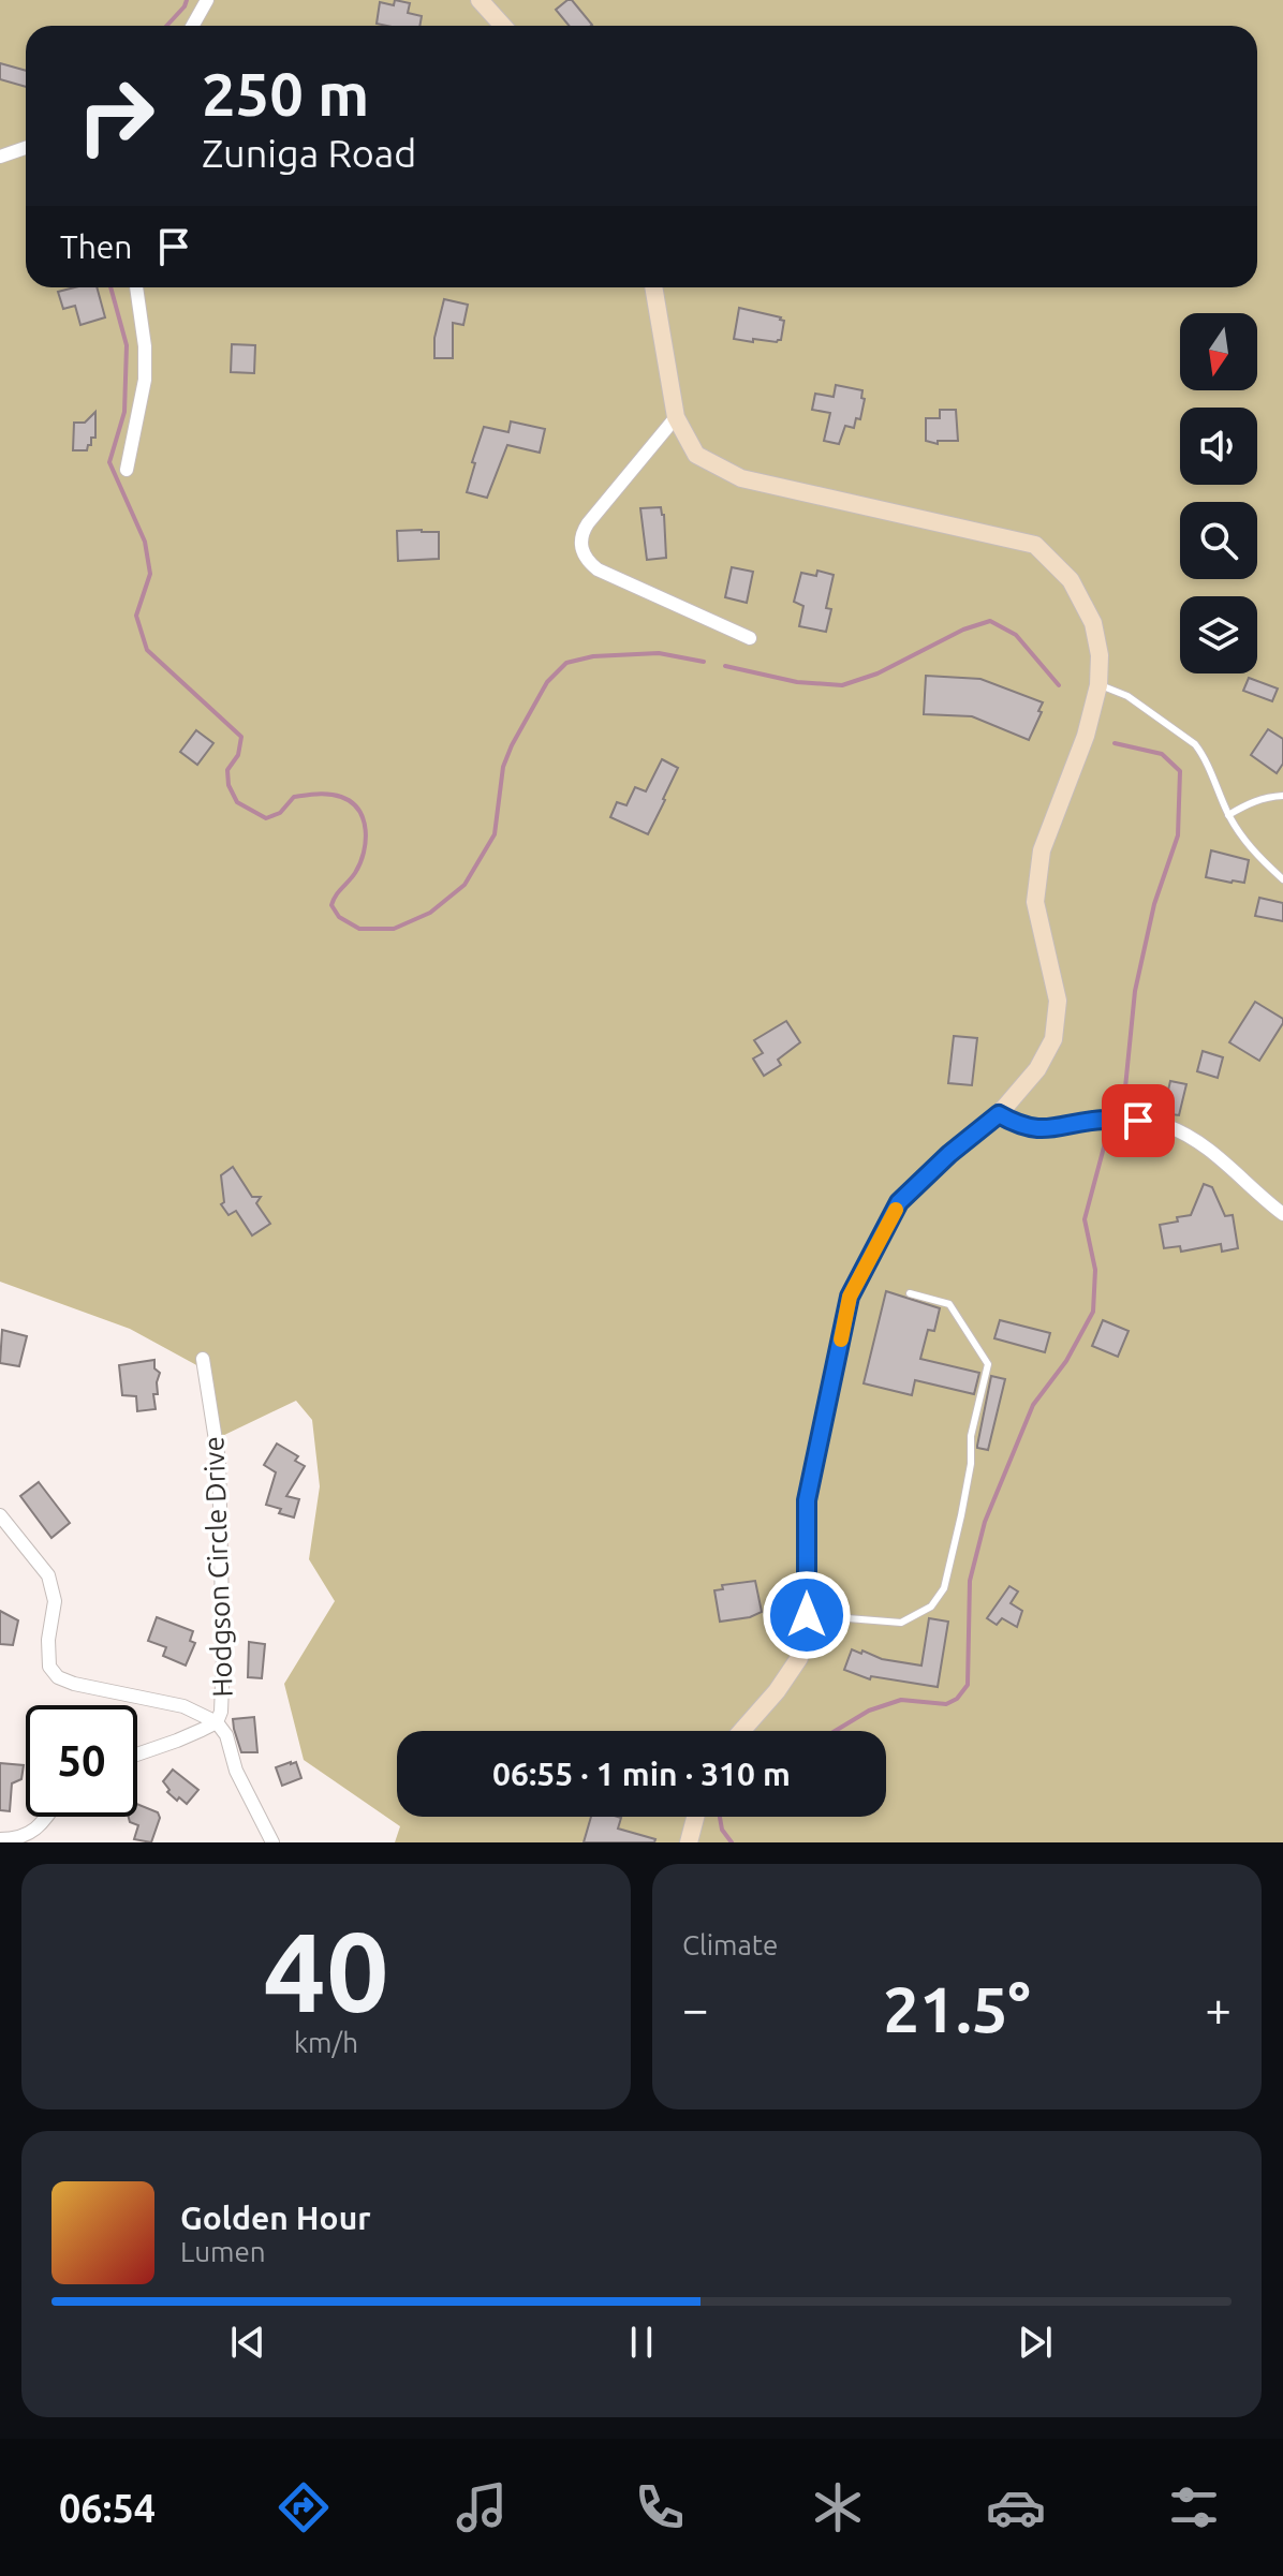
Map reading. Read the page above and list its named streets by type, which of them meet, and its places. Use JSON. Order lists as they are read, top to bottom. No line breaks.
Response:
{"streets":{"street":["Hodgson Circle Drive"]},"north":"bottom","page":{"turn":["250 m","Zuniga Road"],"then":"Then","limit":"50","trip":"06:55 · 1 min · 310 m","tile":[["40","km/h"],"Climate"],"heat":["−","21.5°","+"],"song":["Golden Hour","Lumen"],"tabs":"06:54"}}
